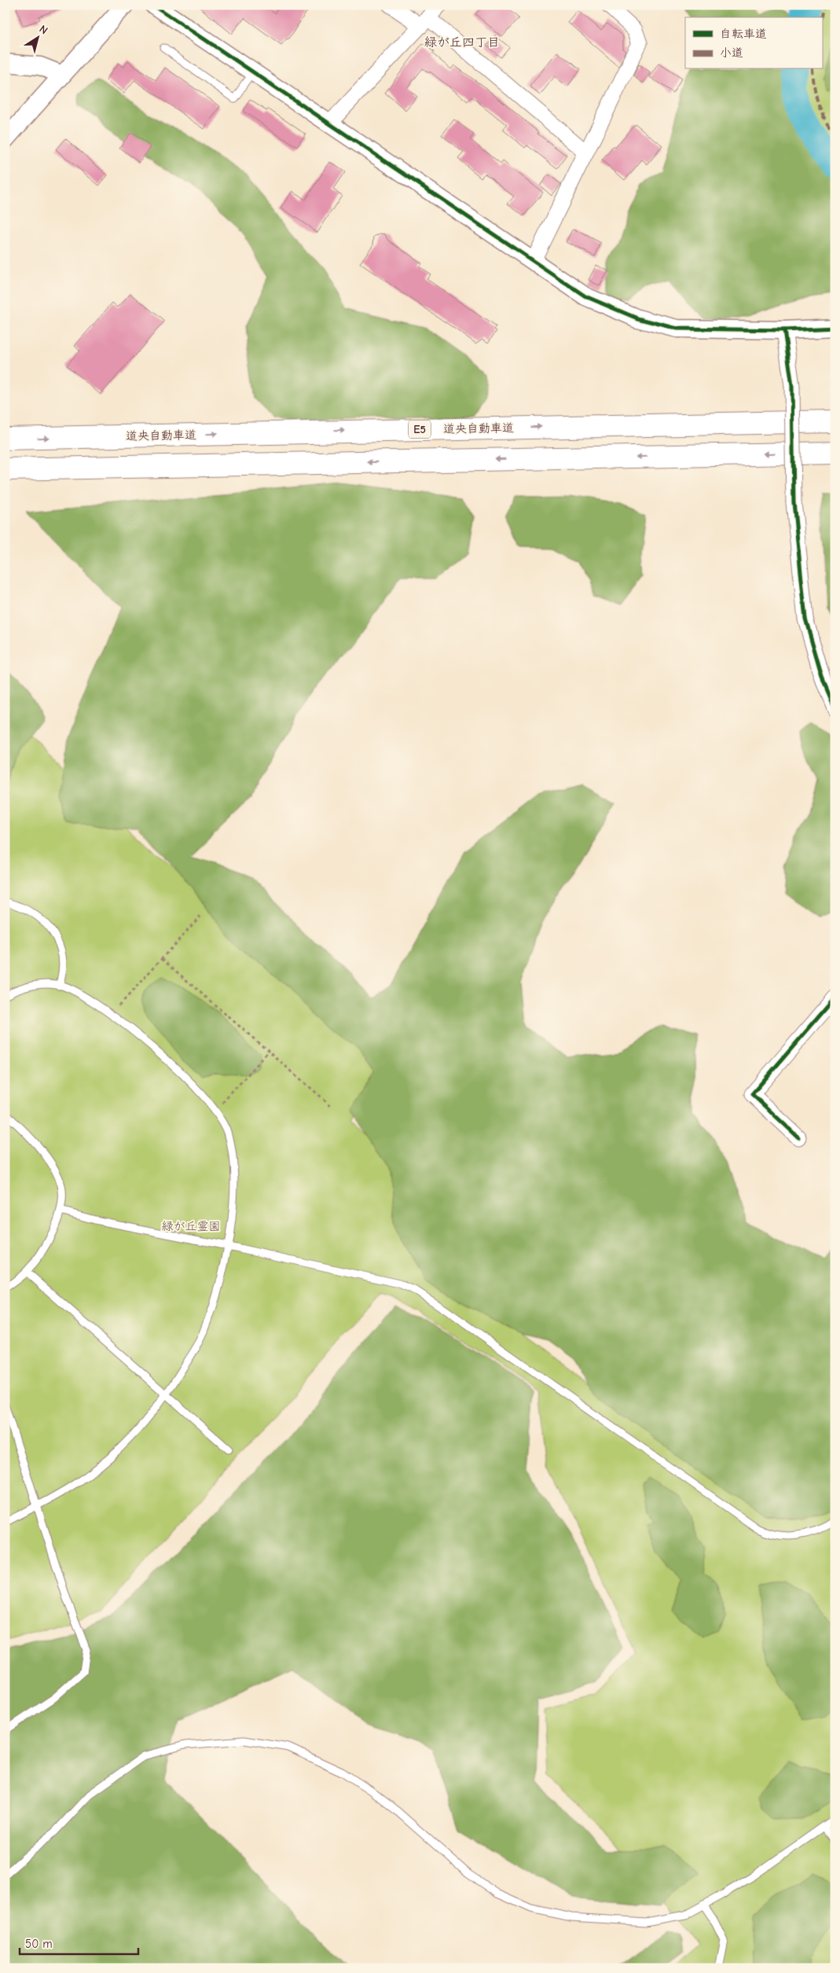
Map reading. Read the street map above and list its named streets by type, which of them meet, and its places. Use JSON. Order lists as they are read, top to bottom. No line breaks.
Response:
{"streets":{"highway":["道央自動車道","E5"]},"districts":["緑が丘四丁目"],"parks":["緑が丘霊園"],"legend":["自転車道","小道"],"scale_bar":"50 m","north":"top right"}
